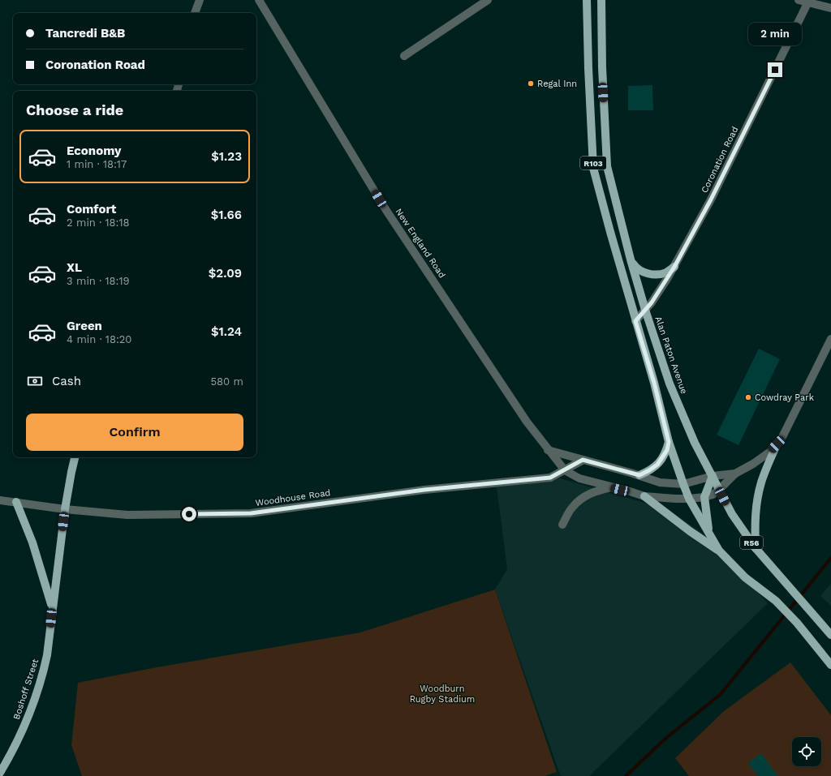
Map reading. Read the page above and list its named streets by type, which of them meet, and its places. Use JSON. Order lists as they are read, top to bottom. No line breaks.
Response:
{"streets":{"main road":["R103","Alan Paton Avenue","R56","Boshoff Street"],"street":["Coronation Road","New England Road","Woodhouse Road"]},"crossings":[["Coronation Road","R103"],["Coronation Road","Alan Paton Avenue"],["R103","New England Road"],["New England Road","Alan Paton Avenue"],["New England Road","Woodhouse Road"],["Woodhouse Road","Boshoff Street"]],"parks":["Woodburn Rugby Stadium"],"places":["Regal Inn","Cowdray Park"],"page":{"banner":["Tancredi B&B","Coronation Road"],"bubble":"2 min","heading":"Choose a ride","list":[{"name":"Economy","note":"1 min · 18:17","value":"$1.23"},{"name":"Comfort","note":"2 min · 18:18","value":"$1.66"},{"name":"XL","note":"3 min · 18:19","value":"$2.09"},{"name":"Green","note":"4 min · 18:20","value":"$1.24"}],"pay":["Cash","580 m"],"buttons":"Confirm"}}
